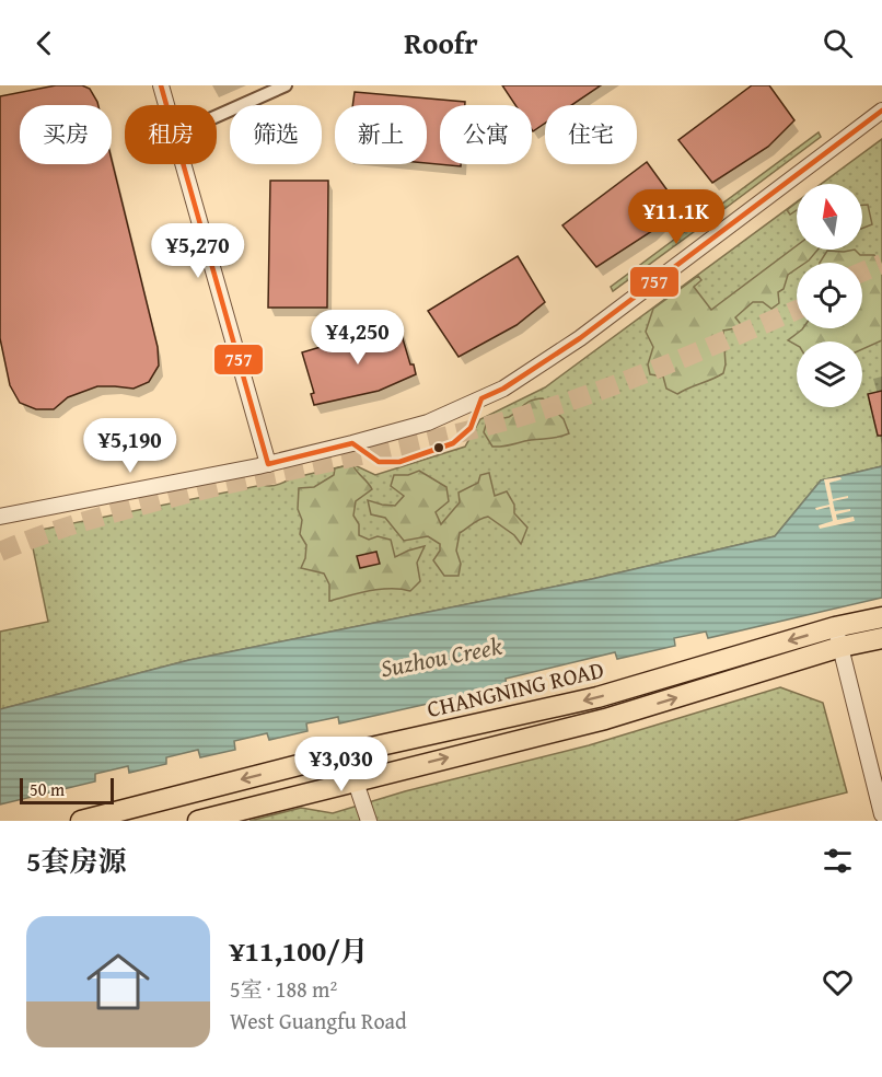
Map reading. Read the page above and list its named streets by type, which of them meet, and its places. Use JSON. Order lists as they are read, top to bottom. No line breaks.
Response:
{"streets":{"main road":["CHANGNING ROAD"]},"water":["Suzhou Creek"],"lines":["transit line 757"],"scale_bar":"50 m","north":"top","page":{"header":"Roofr","chip":["买房","租房","筛选","新上","公寓","住宅"],"price":["¥11.1K","¥5,270","¥4,250","¥5,190","¥3,030"],"scale":"50 m","heading":"5套房源","list":[{"name":"¥11,100/月","note":"5室 · 188 m² · West Guangfu Road"}]}}
